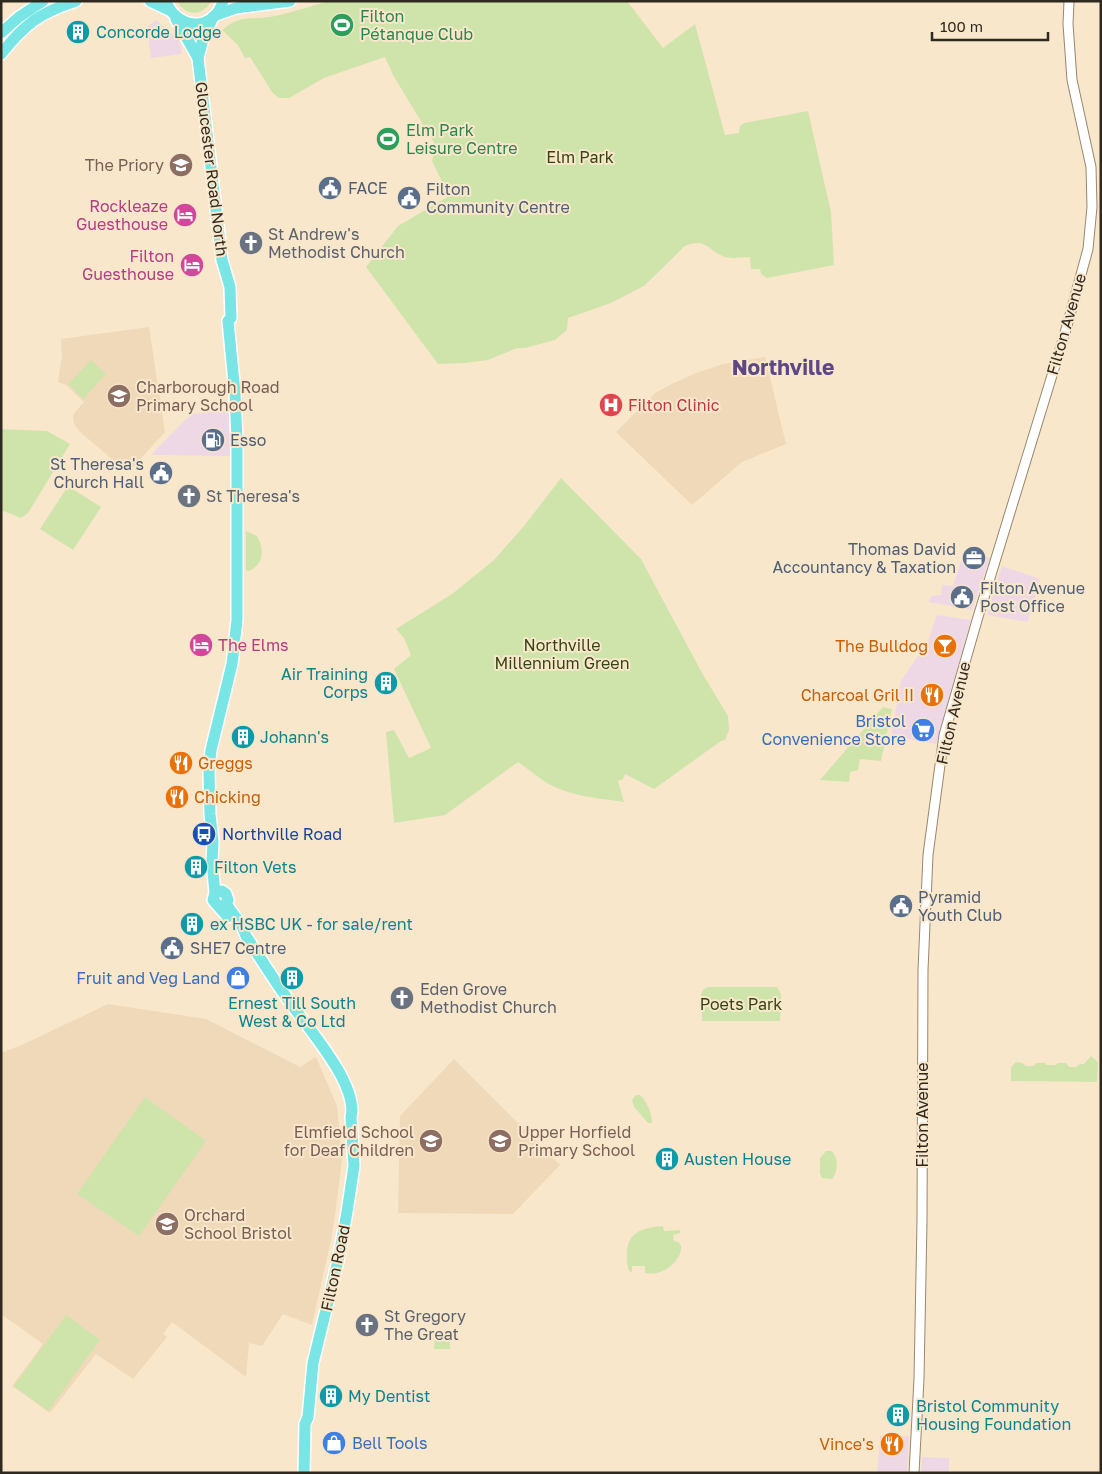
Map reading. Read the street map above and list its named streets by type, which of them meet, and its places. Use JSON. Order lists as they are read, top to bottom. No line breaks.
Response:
{"streets":{"main road":["Gloucester Road North","Filton Road"],"street":["Filton Avenue"]},"crossings":[["Gloucester Road North","Filton Road"]],"districts":["Northville"],"parks":["Elm Park","Northville Millennium Green","Poets Park"],"places":{"sports":["Filton Pétanque Club","Elm Park Leisure Centre"],"building":["Concorde Lodge","Air Training Corps","Johann's","Filton Vets","ex HSBC UK - for sale/rent","Ernest Till South West & Co Ltd","Austen House","My Dentist","Bristol Community Housing Foundation"],"school or university":["The Priory","Charborough Road Primary School","Elmfield School for Deaf Children","Upper Horfield Primary School","Orchard School Bristol"],"public building":["FACE","Filton Community Centre","St Theresa's Church Hall","Filton Avenue Post Office","Pyramid Youth Club","SHE7 Centre"],"hotel":["Rockleaze Guesthouse","Filton Guesthouse","The Elms"],"church":["St Andrew's Methodist Church","St Theresa's","Eden Grove Methodist Church","St Gregory The Great"],"hospital":["Filton Clinic"],"fuel station":["Esso"],"office":["Thomas David Accountancy & Taxation"],"bar":["The Bulldog"],"restaurant":["Charcoal Gril II","Greggs","Chicking","Vince's"],"supermarket":["Bristol Convenience Store"],"bus stop":["Northville Road"],"shop":["Fruit and Veg Land","Bell Tools"]},"scale_bar":"100 m"}
